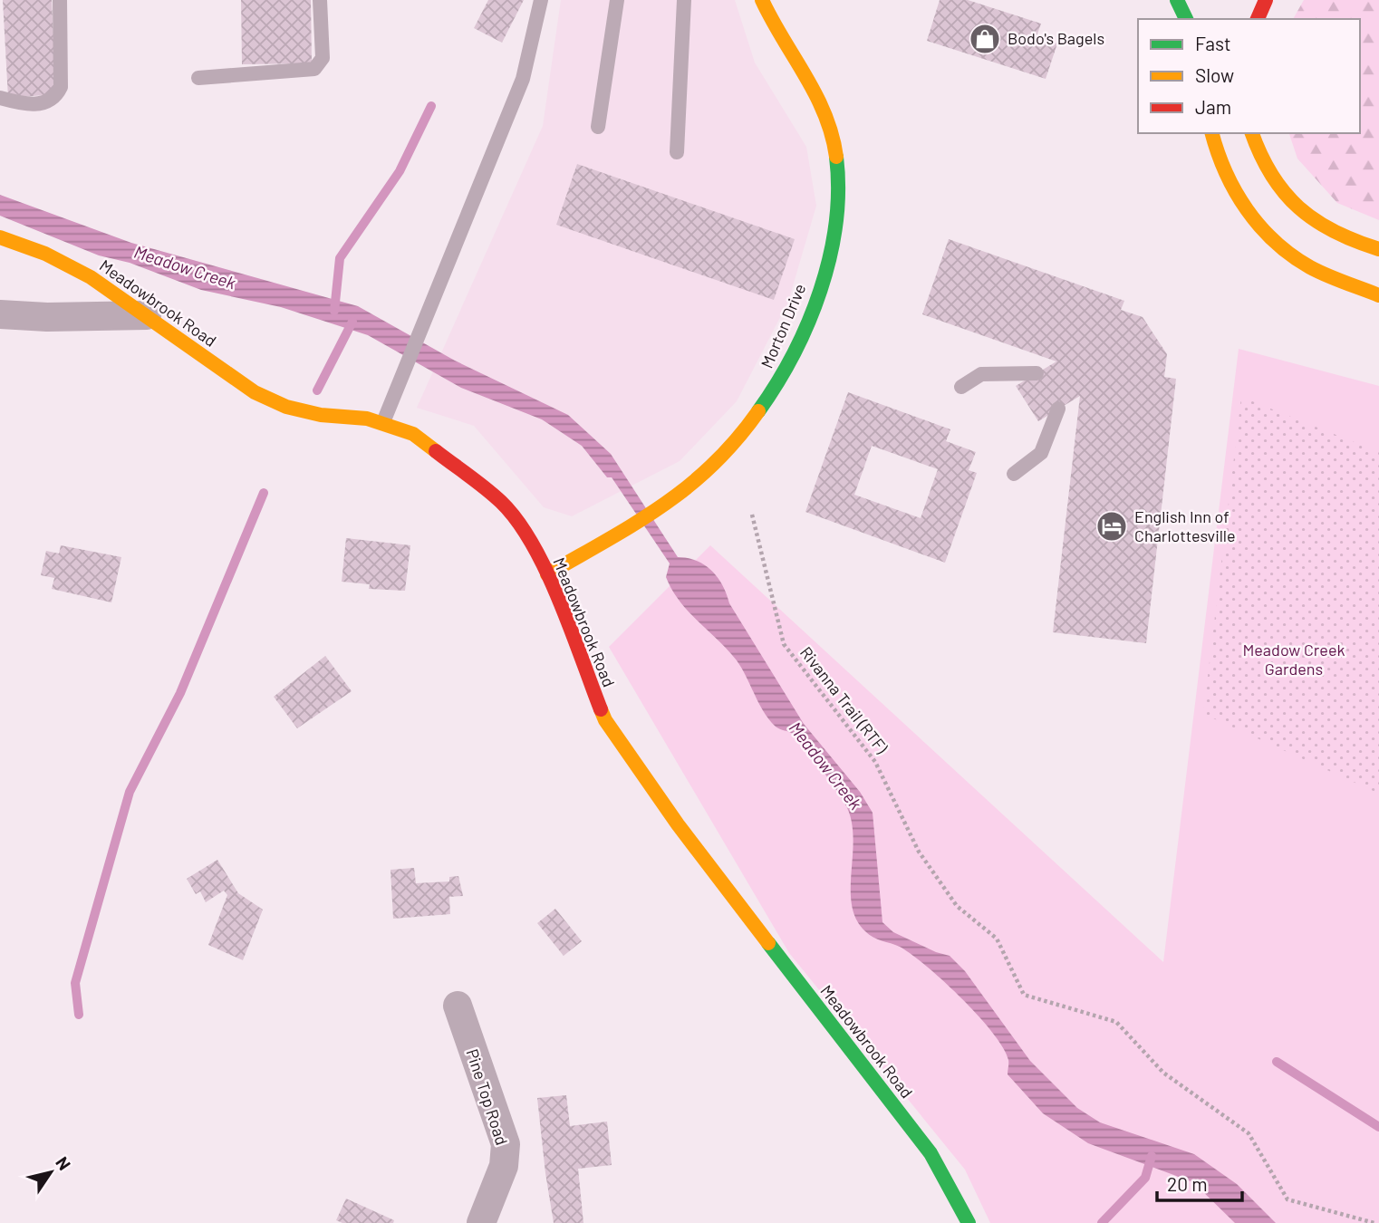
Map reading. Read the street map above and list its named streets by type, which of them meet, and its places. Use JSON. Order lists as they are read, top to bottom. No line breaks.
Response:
{"streets":{"main road":["Meadowbrook Road","Morton Drive"],"street":["Pine Top Road"],"path":["Rivanna Trail (RTF)"]},"crossings":[["Meadowbrook Road","Morton Drive"]],"water":["Meadow Creek"],"parks":["Meadow Creek Gardens"],"places":{"shop":["Bodo's Bagels"],"hotel":["English Inn of Charlottesville"]},"legend":["Fast","Slow","Jam"],"scale_bar":"20 m","north":"top right"}
